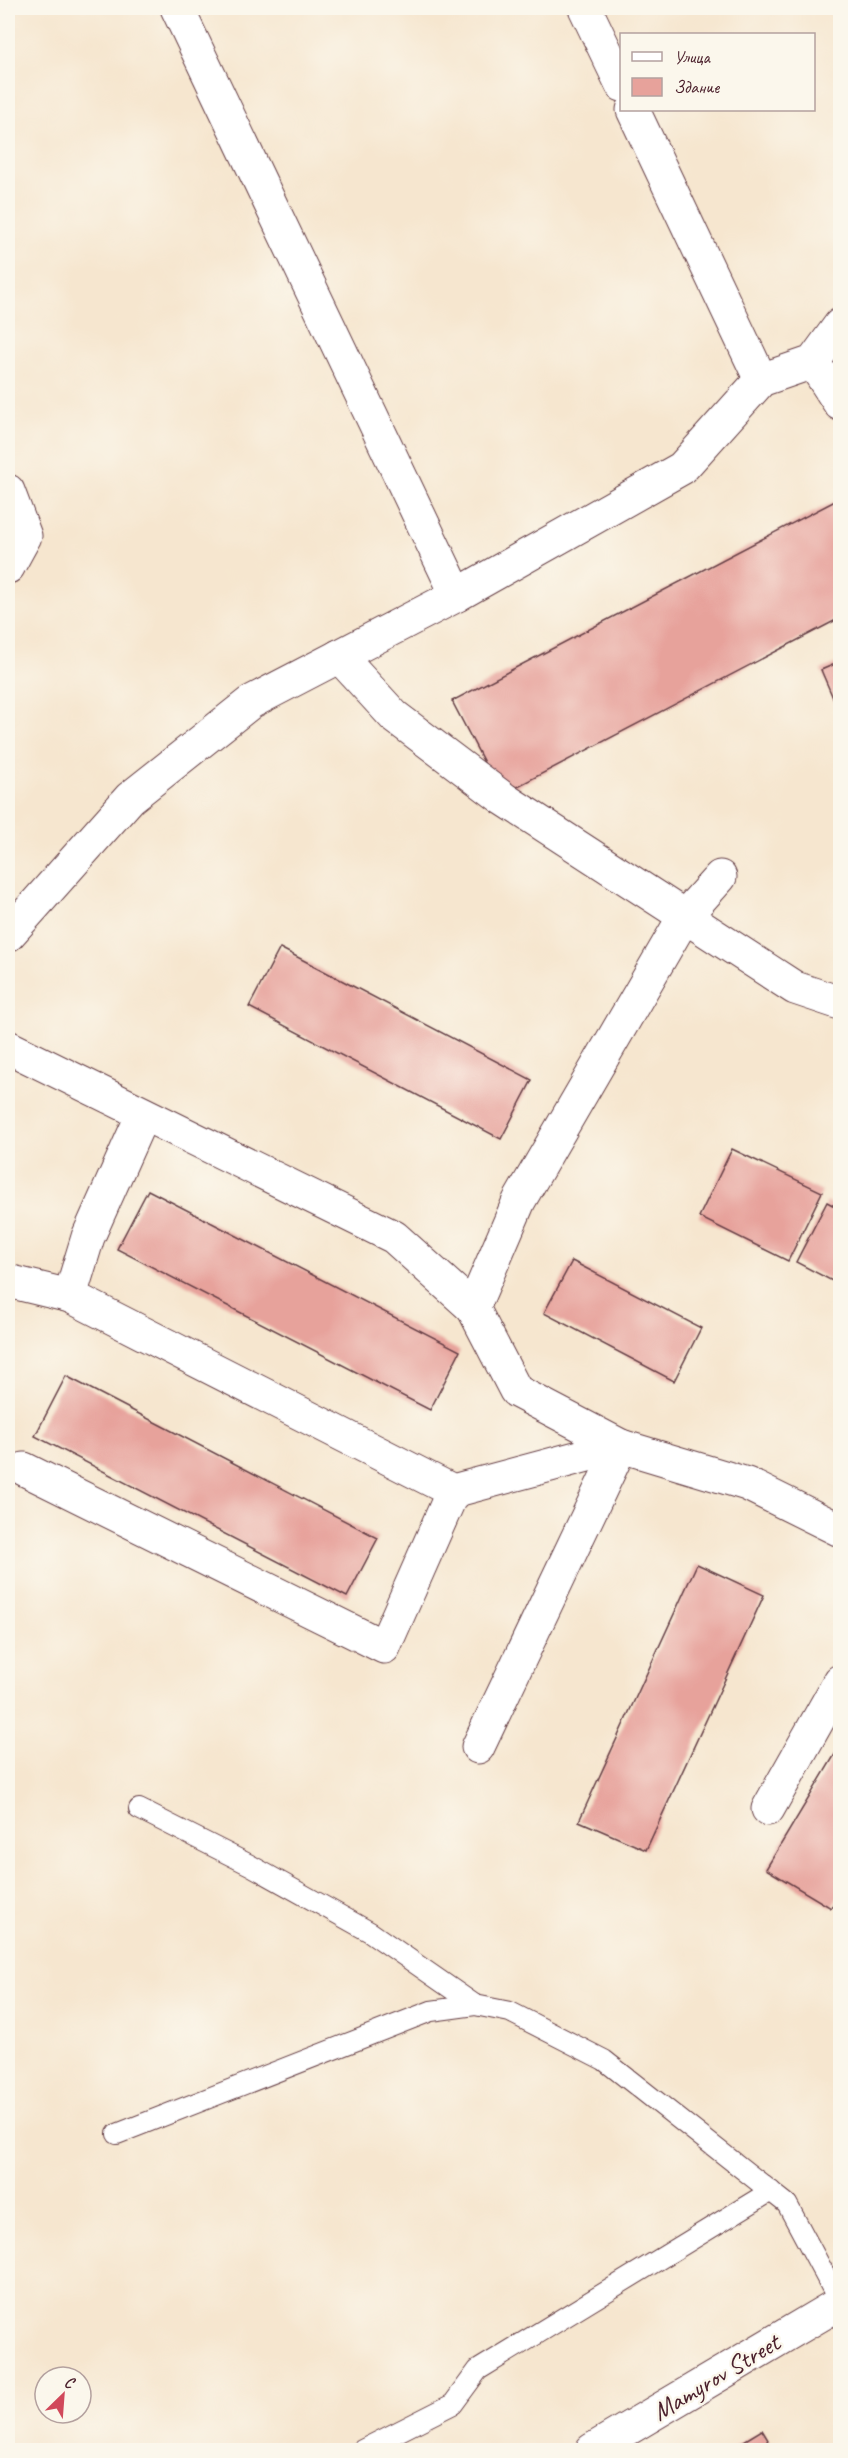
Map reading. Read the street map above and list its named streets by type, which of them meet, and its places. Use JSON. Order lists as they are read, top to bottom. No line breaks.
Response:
{"streets":{"street":["Mamyrov Street"]},"legend":["Улица","Здание"],"north":"top right"}
